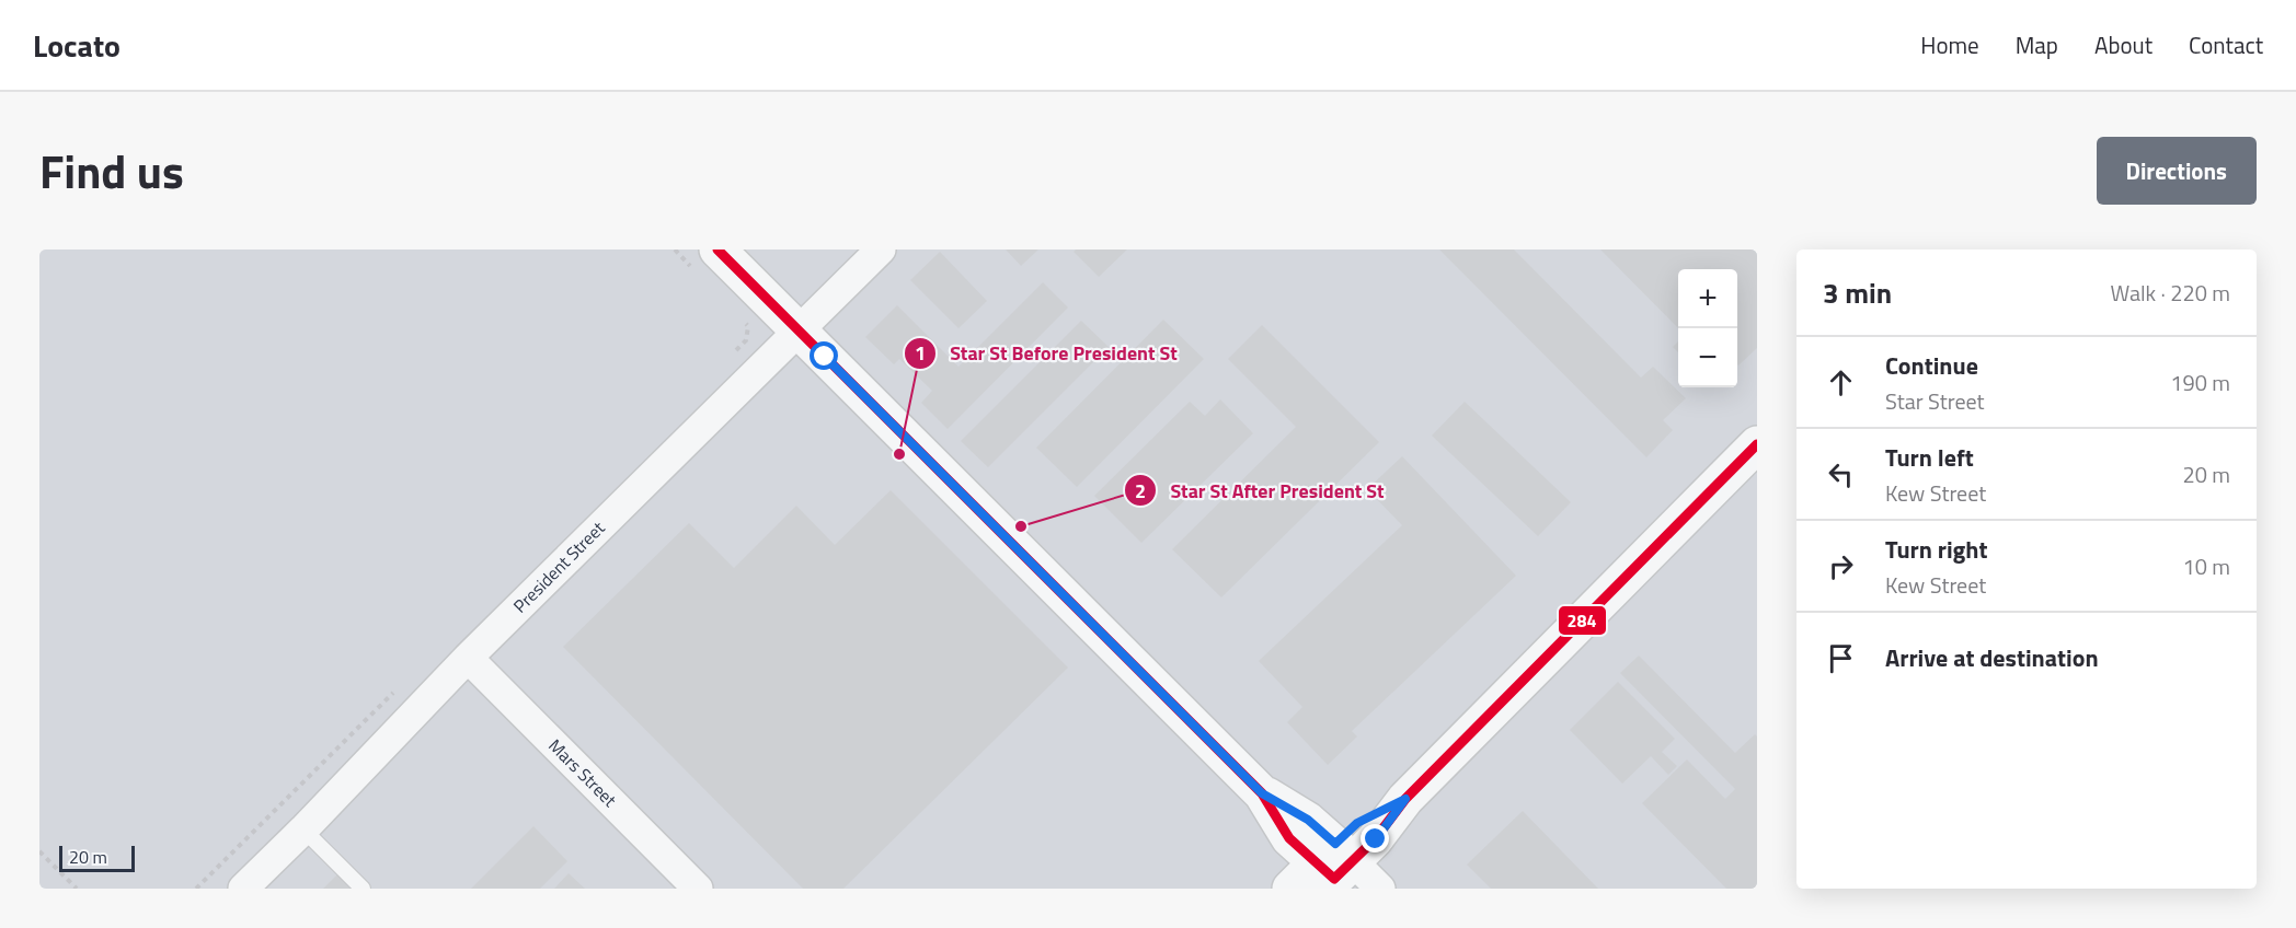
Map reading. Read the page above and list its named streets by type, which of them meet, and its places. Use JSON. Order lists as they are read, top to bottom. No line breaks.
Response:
{"streets":{"street":["President Street","Mars Street"]},"crossings":[["President Street","Mars Street"]],"places":["Star St Before President St","Star St After President St"],"lines":["transit line 284"],"scale_bar":"20 m","page":{"header":"Locato","nav":["Home","Map","About","Contact"],"title":"Find us","buttons":"Directions","heading":["3 min","Walk · 220 m"],"map_buttons":["+","−"],"list":[["Continue","Star Street","190 m"],["Turn left","Kew Street","20 m"],["Turn right","Kew Street","10 m"],"Arrive at destination"],"scale":"20 m"}}
